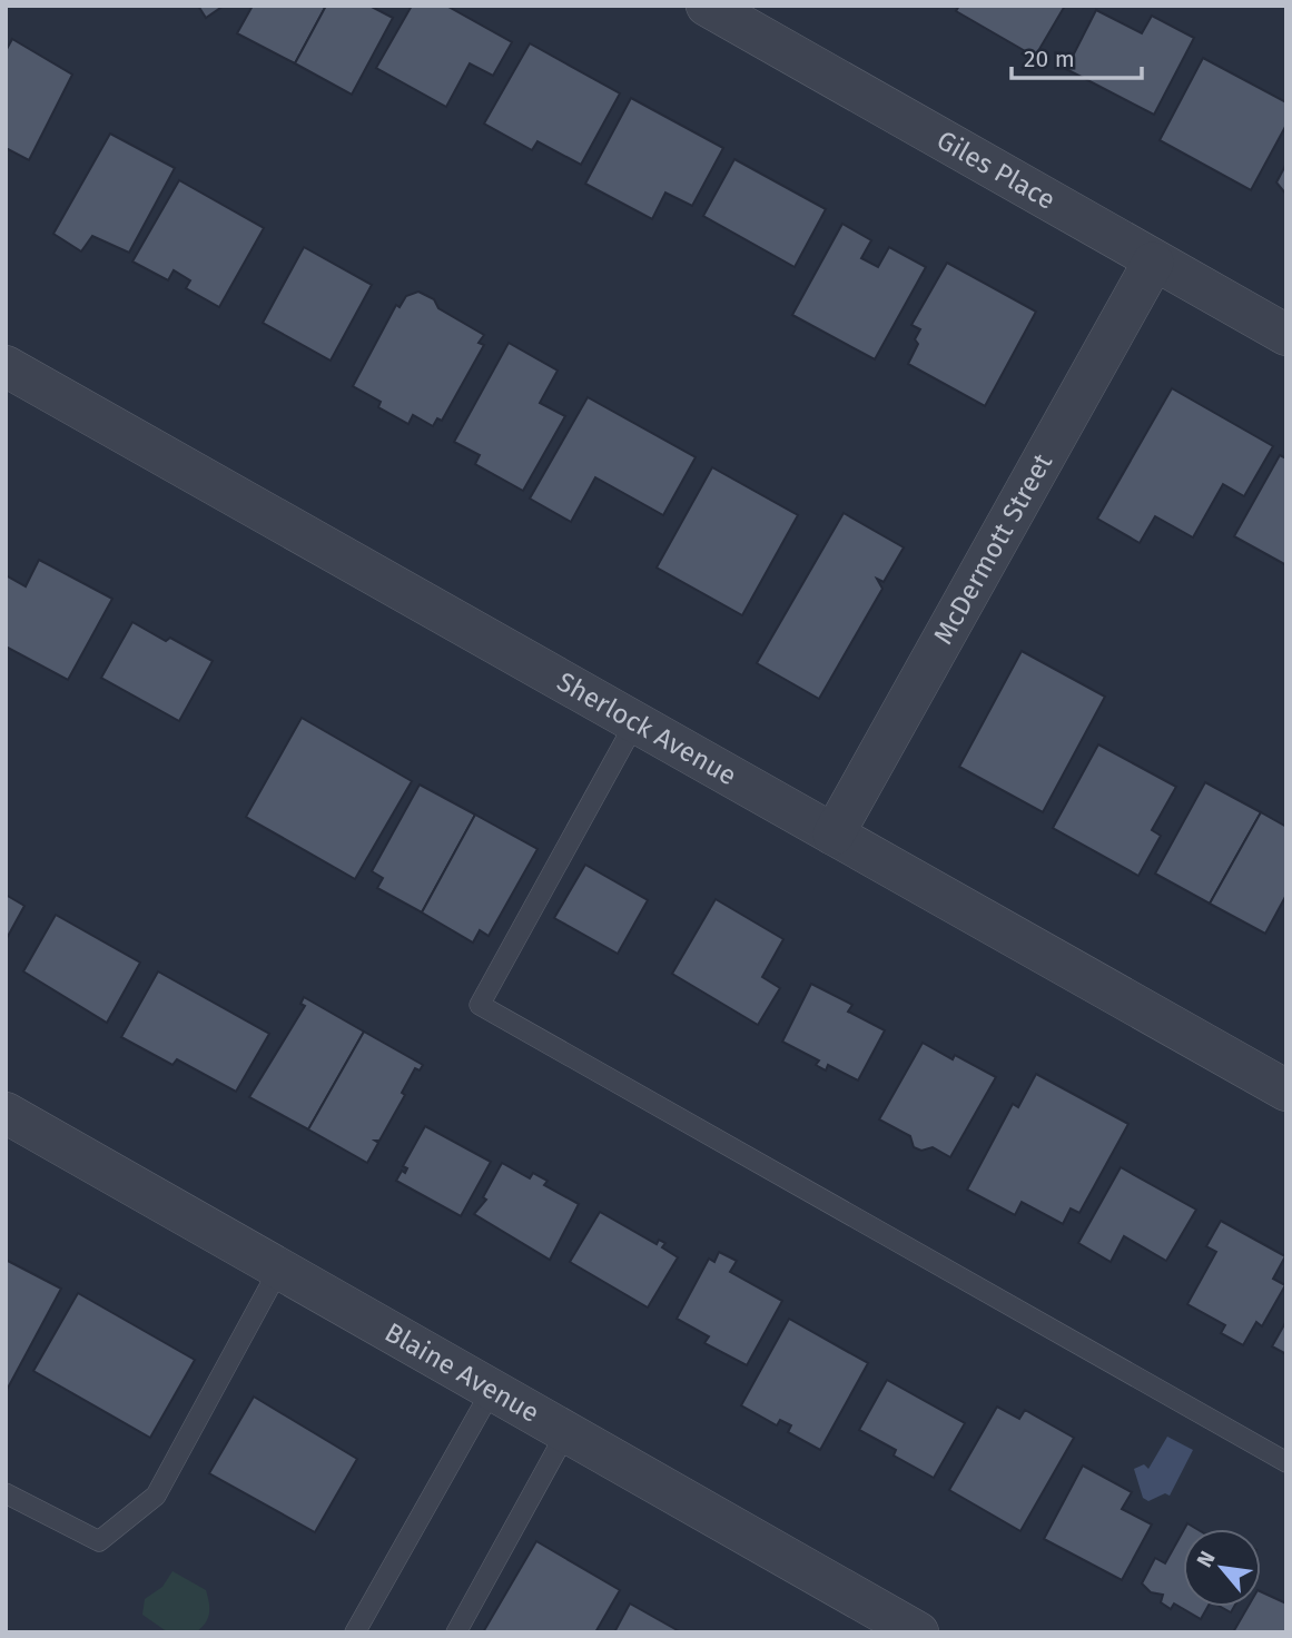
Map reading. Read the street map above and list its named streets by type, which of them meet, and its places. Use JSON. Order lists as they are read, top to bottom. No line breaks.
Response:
{"streets":{"street":["Giles Place","McDermott Street","Sherlock Avenue","Blaine Avenue"]},"crossings":[["Giles Place","McDermott Street"],["McDermott Street","Sherlock Avenue"]],"scale_bar":"20 m","north":"top left"}
